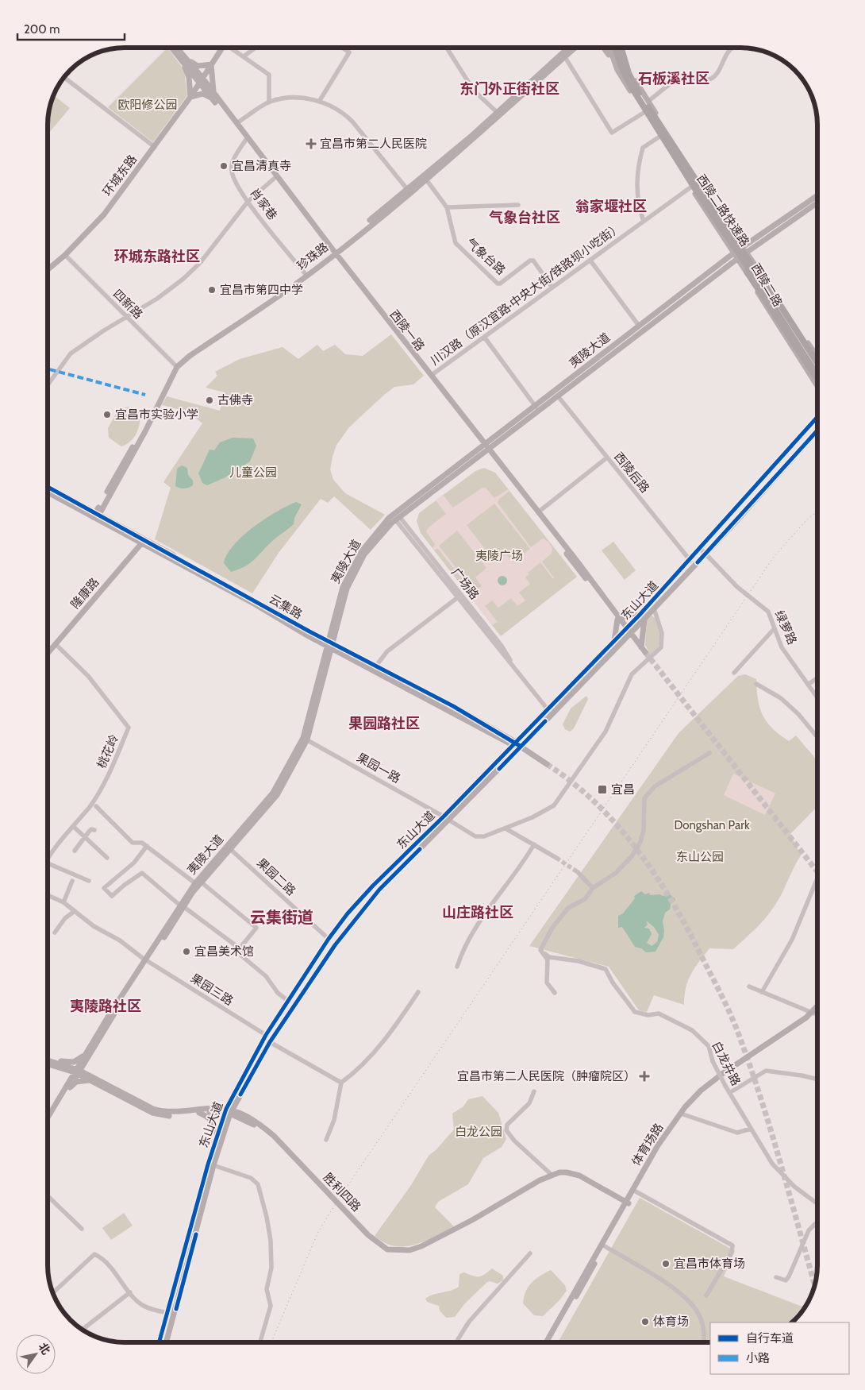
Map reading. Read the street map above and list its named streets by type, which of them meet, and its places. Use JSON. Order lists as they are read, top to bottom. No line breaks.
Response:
{"streets":{"highway":["西陵二路快速路"],"main road":["环城东路","珍珠路","西陵二路","西陵一路","夷陵大道","隆康路","东山大道","云集路","体育场路","胜利四路"],"street":["肖家巷","气象台路","川汉路（原汉宜路·中央大街/铁路坝小吃街）","四新路","西陵后路","广场路","绿萝路","桃花岭","果园一路","果园二路","果园三路","白龙井路"]},"crossings":[["环城东路","四新路"],["环城东路","西陵一路"],["肖家巷","珍珠路"],["肖家巷","西陵一路"],["珍珠路","气象台路"],["珍珠路","四新路"],["珍珠路","西陵一路"],["珍珠路","云集路"],["气象台路","川汉路（原汉宜路·中央大街/铁路坝小吃街）"],["西陵二路","川汉路（原汉宜路·中央大街/铁路坝小吃街）"],["西陵二路","夷陵大道"],["川汉路（原汉宜路·中央大街/铁路坝小吃街）","西陵一路"],["西陵一路","夷陵大道"],["西陵一路","东山大道"],["夷陵大道","西陵后路"],["夷陵大道","广场路"],["夷陵大道","云集路"],["夷陵大道","果园一路"],["夷陵大道","果园二路"],["夷陵大道","果园三路"],["夷陵大道","胜利四路"],["西陵后路","东山大道"],["广场路","东山大道"],["隆康路","云集路"],["隆康路","桃花岭"],["东山大道","云集路"],["东山大道","绿萝路"],["东山大道","果园一路"],["东山大道","果园二路"],["东山大道","果园三路"],["东山大道","胜利四路"],["体育场路","胜利四路"]],"districts":["石板溪社区","东门外正街社区","翁家堰社区","气象台社区","环城东路社区","果园路社区","山庄路社区","云集街道","夷陵路社区"],"parks":["欧阳修公园","儿童公园","夷陵广场","Dongshan Park","东山公园","白龙公园"],"places":{"health":["宜昌市第二人民医院","宜昌市第二人民医院（肿瘤院区）"],"other":["宜昌清真寺","宜昌市第四中学","古佛寺","宜昌市实验小学","宜昌美术馆","宜昌市体育场","体育场"],"transit":["宜昌"]},"legend":["自行车道","小路"],"scale_bar":"200 m","north":"top right"}
